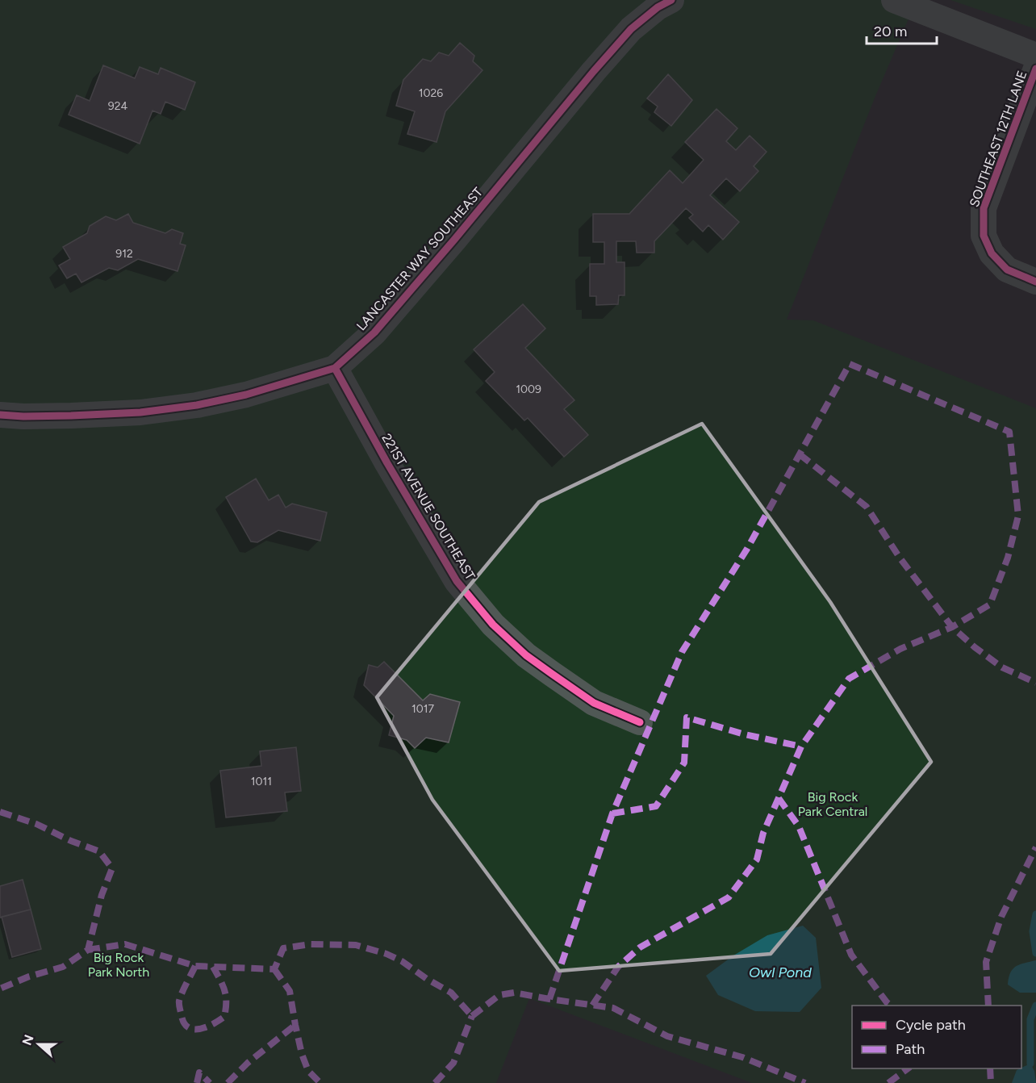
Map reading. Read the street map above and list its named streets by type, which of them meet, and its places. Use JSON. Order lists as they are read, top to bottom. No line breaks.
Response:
{"streets":{"street":["SOUTHEAST 12TH LANE","LANCASTER WAY SOUTHEAST","221ST AVENUE SOUTHEAST"]},"crossings":[["LANCASTER WAY SOUTHEAST","221ST AVENUE SOUTHEAST"]],"water":["Owl Pond"],"parks":["Big Rock Park Central","Big Rock Park North"],"house_numbers":["1026","924","912","1009","1017","1011"],"legend":["Cycle path","Path"],"scale_bar":"20 m","north":"left"}
